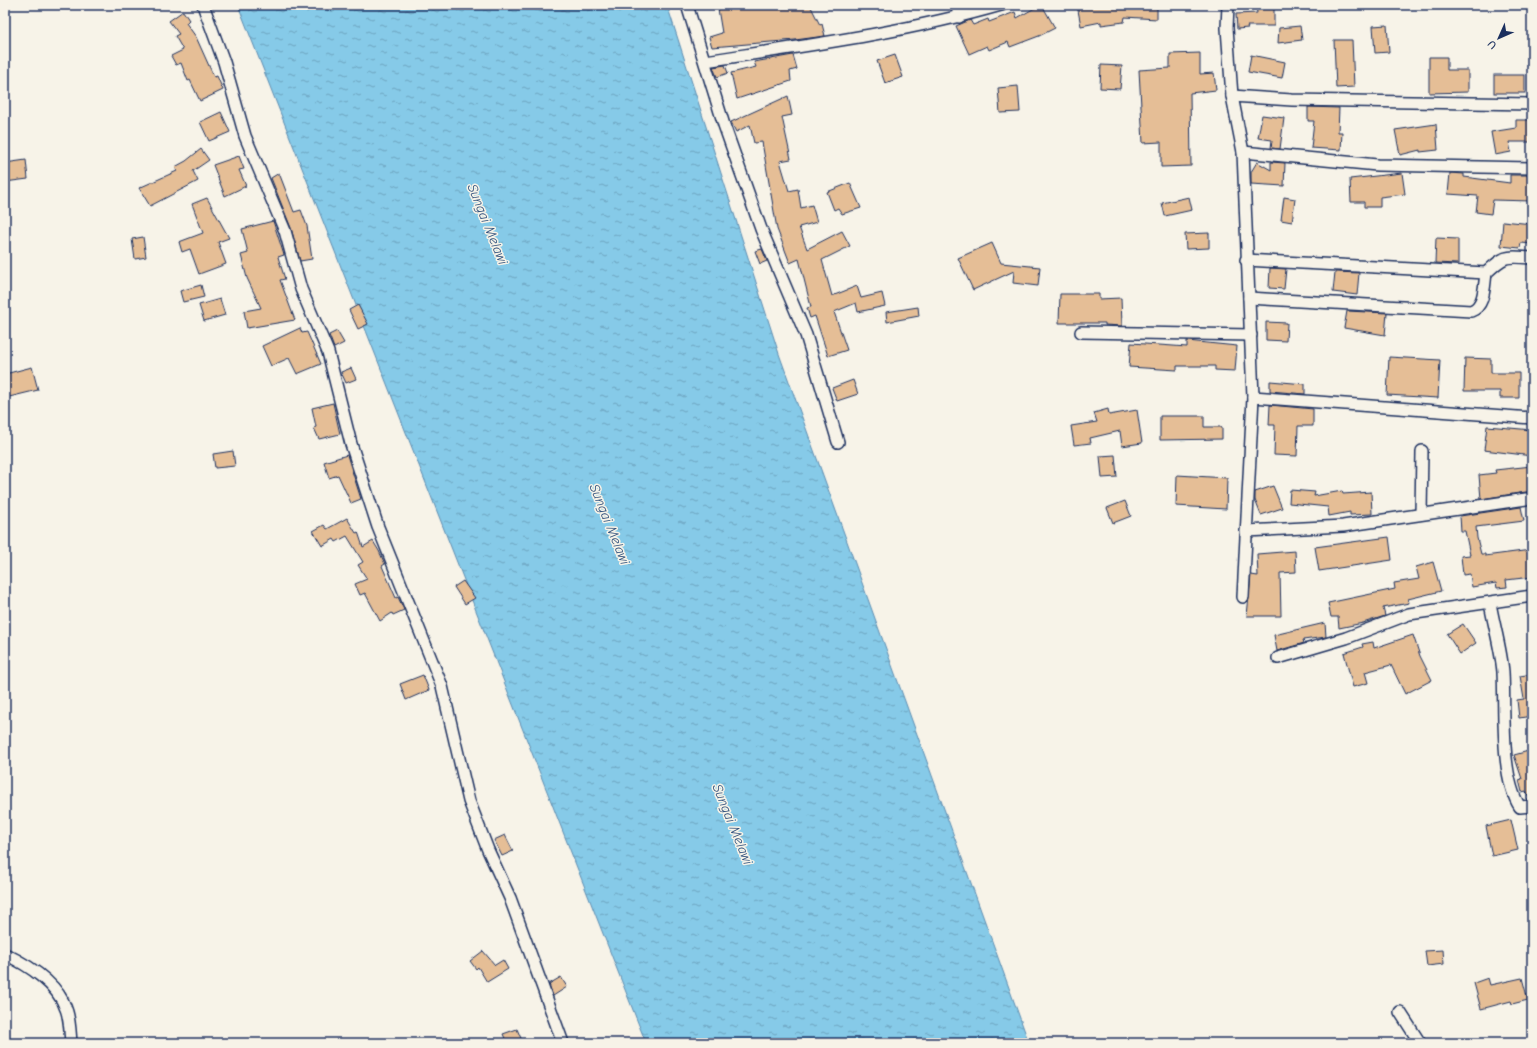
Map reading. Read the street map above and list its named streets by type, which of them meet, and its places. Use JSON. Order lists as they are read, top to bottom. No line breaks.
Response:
{"water":["Sungai Melawi"],"north":"bottom left"}
